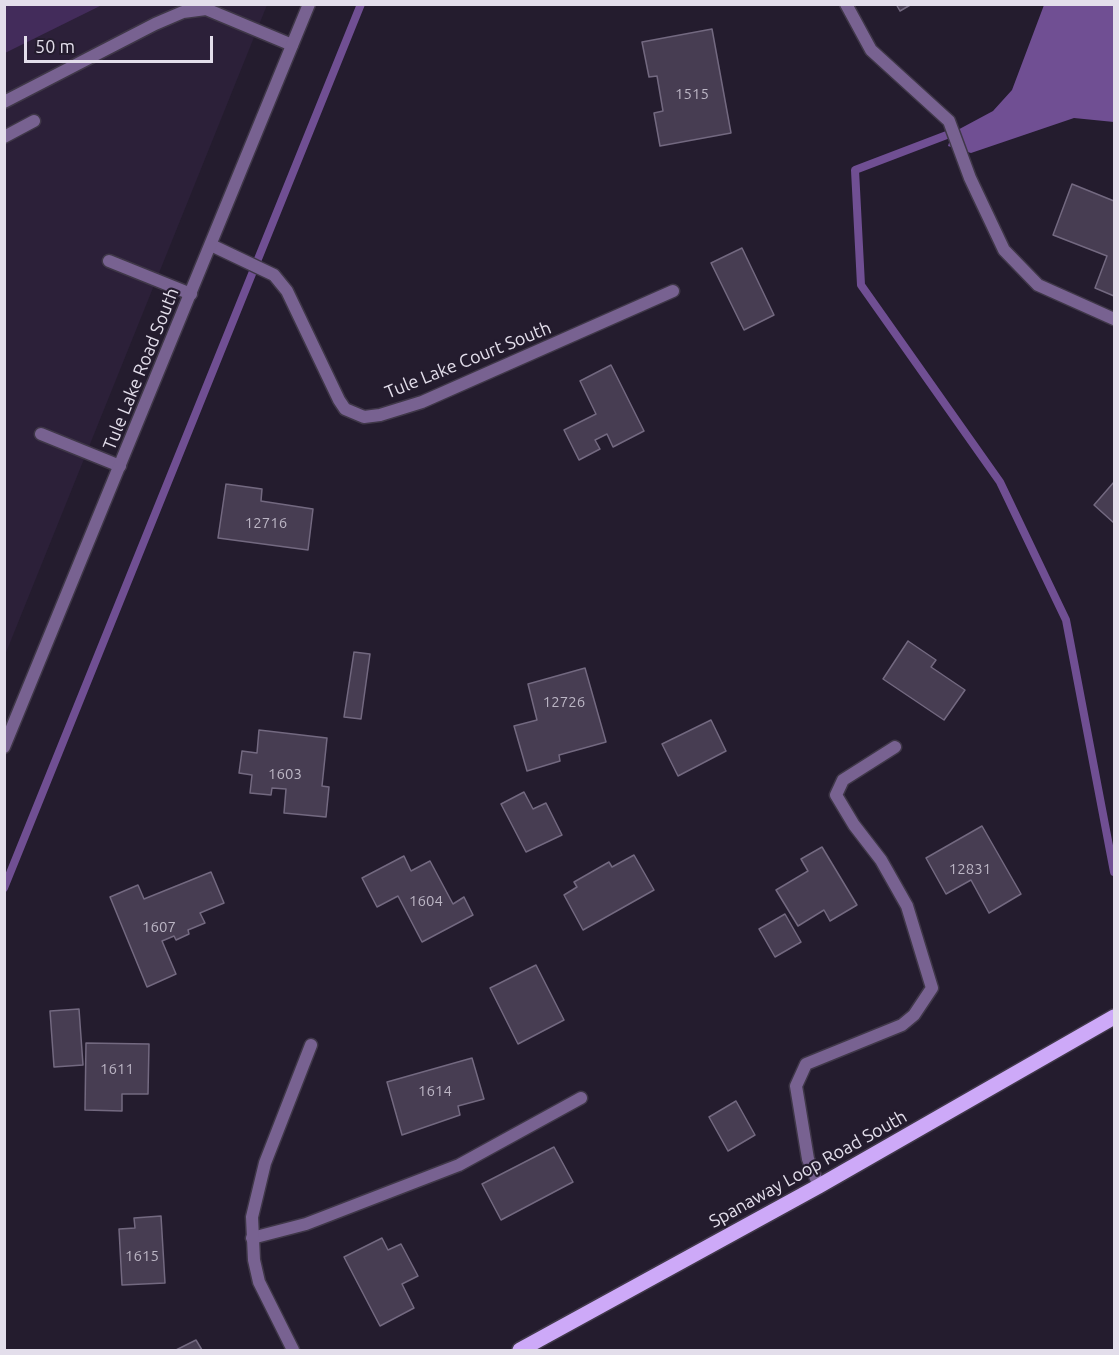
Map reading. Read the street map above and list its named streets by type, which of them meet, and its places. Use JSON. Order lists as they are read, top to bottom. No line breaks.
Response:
{"streets":{"main road":["Spanaway Loop Road South"],"street":["Tule Lake Court South","Tule Lake Road South"]},"crossings":[["Tule Lake Court South","Tule Lake Road South"]],"house_numbers":["1515","12716","12726","1603","12831","1604","1607","1611","1614","1615"],"scale_bar":"50 m"}
